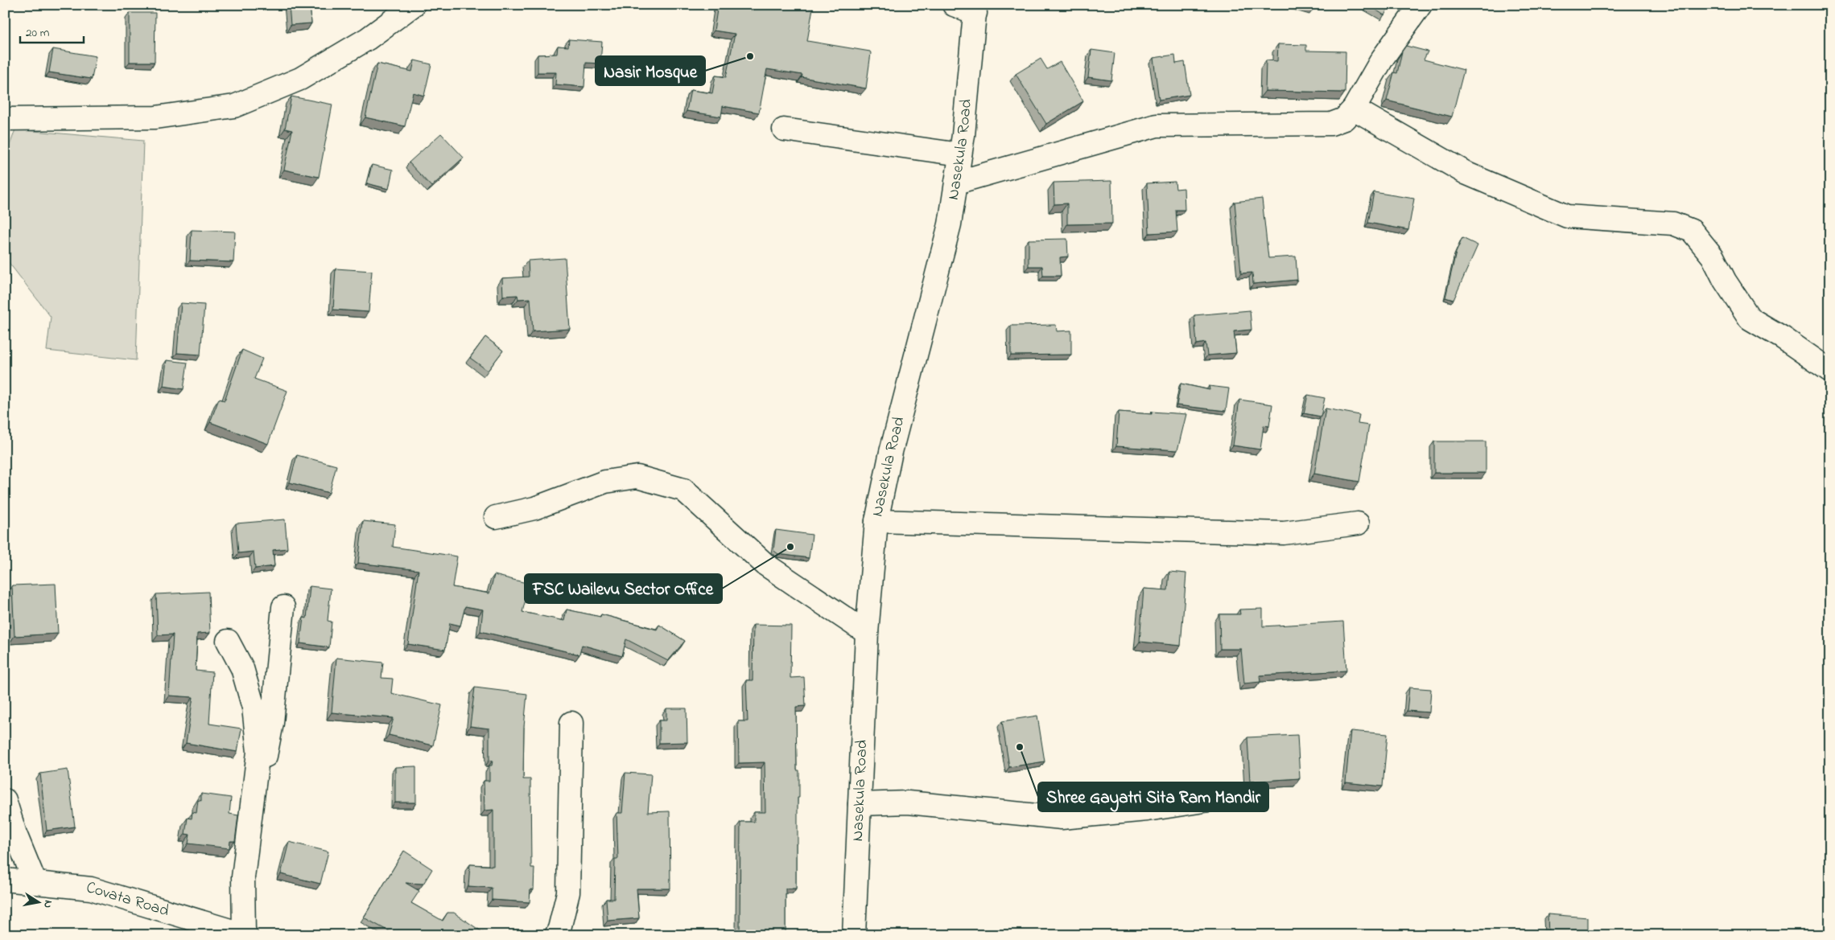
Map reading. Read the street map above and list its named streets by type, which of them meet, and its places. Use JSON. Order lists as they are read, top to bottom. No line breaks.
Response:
{"streets":{"street":["Nasekula Road","Covata Road"]},"places":["Nasir Mosque","FSC Wailevu Sector Office","Shree Gayatri Sita Ram Mandir"],"scale_bar":"20 m","north":"right"}
